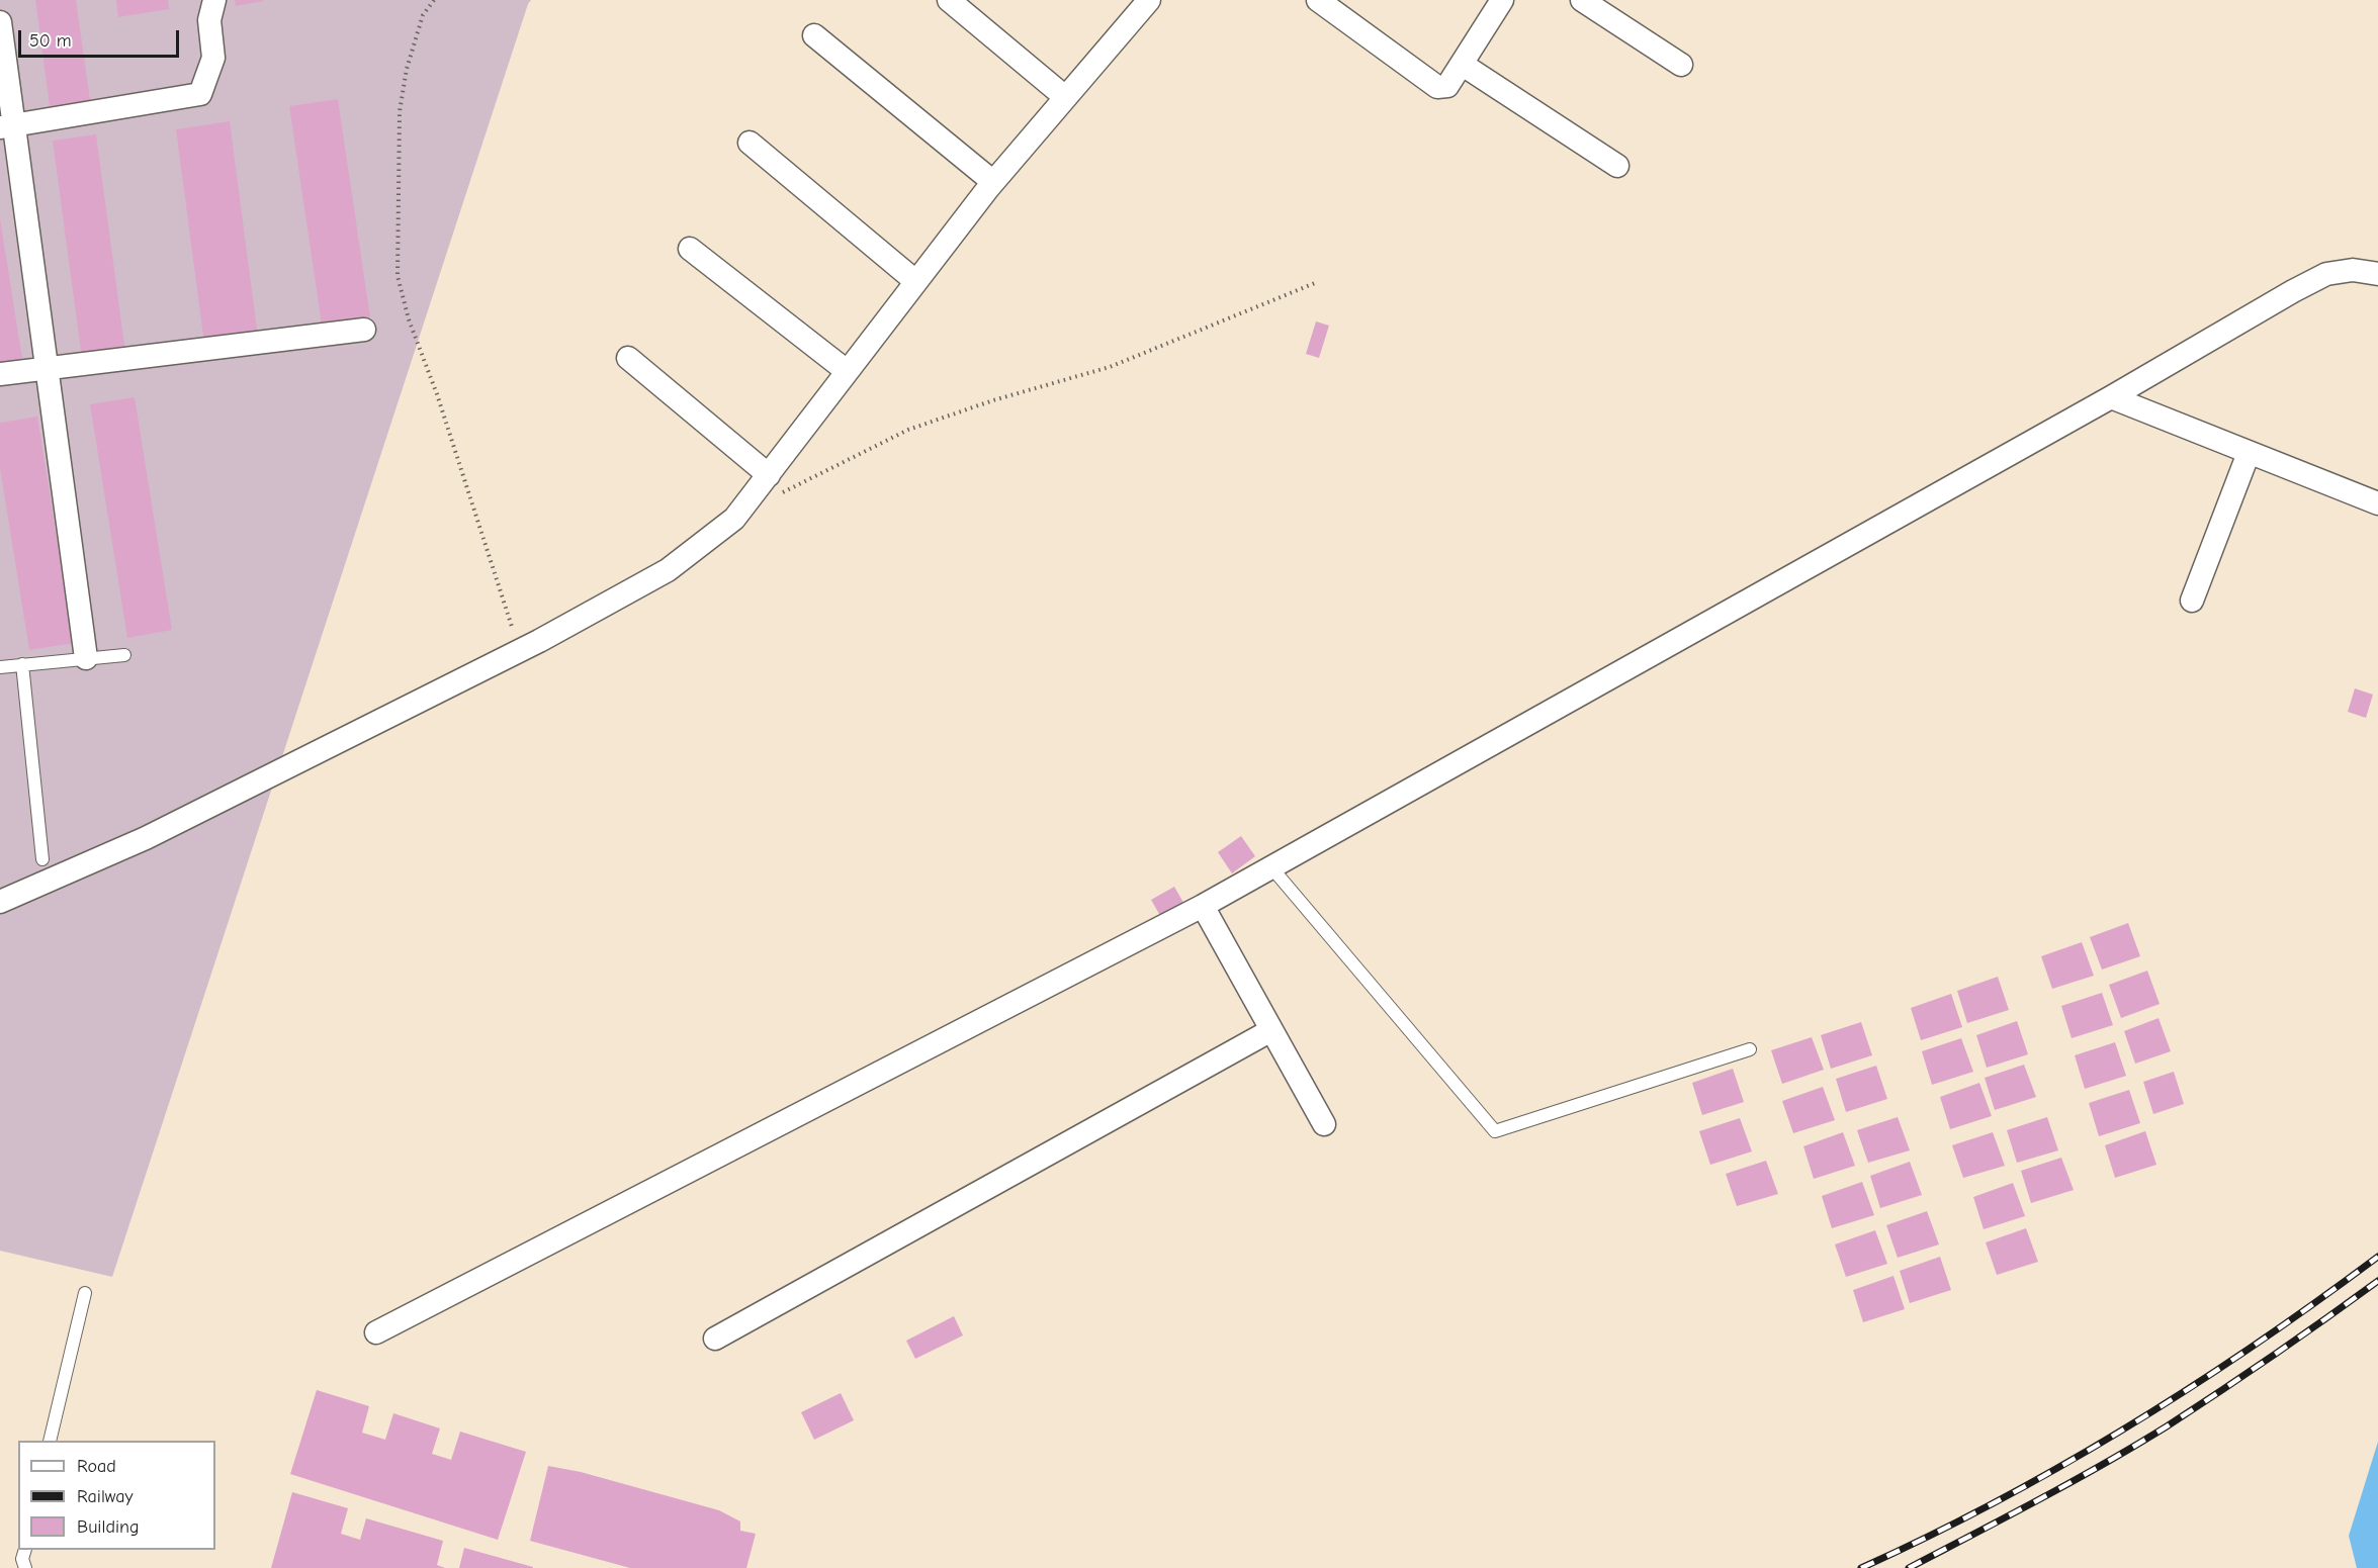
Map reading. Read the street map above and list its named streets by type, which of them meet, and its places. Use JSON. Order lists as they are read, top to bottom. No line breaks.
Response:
{"legend":["Road","Railway","Building"],"scale_bar":"50 m"}
